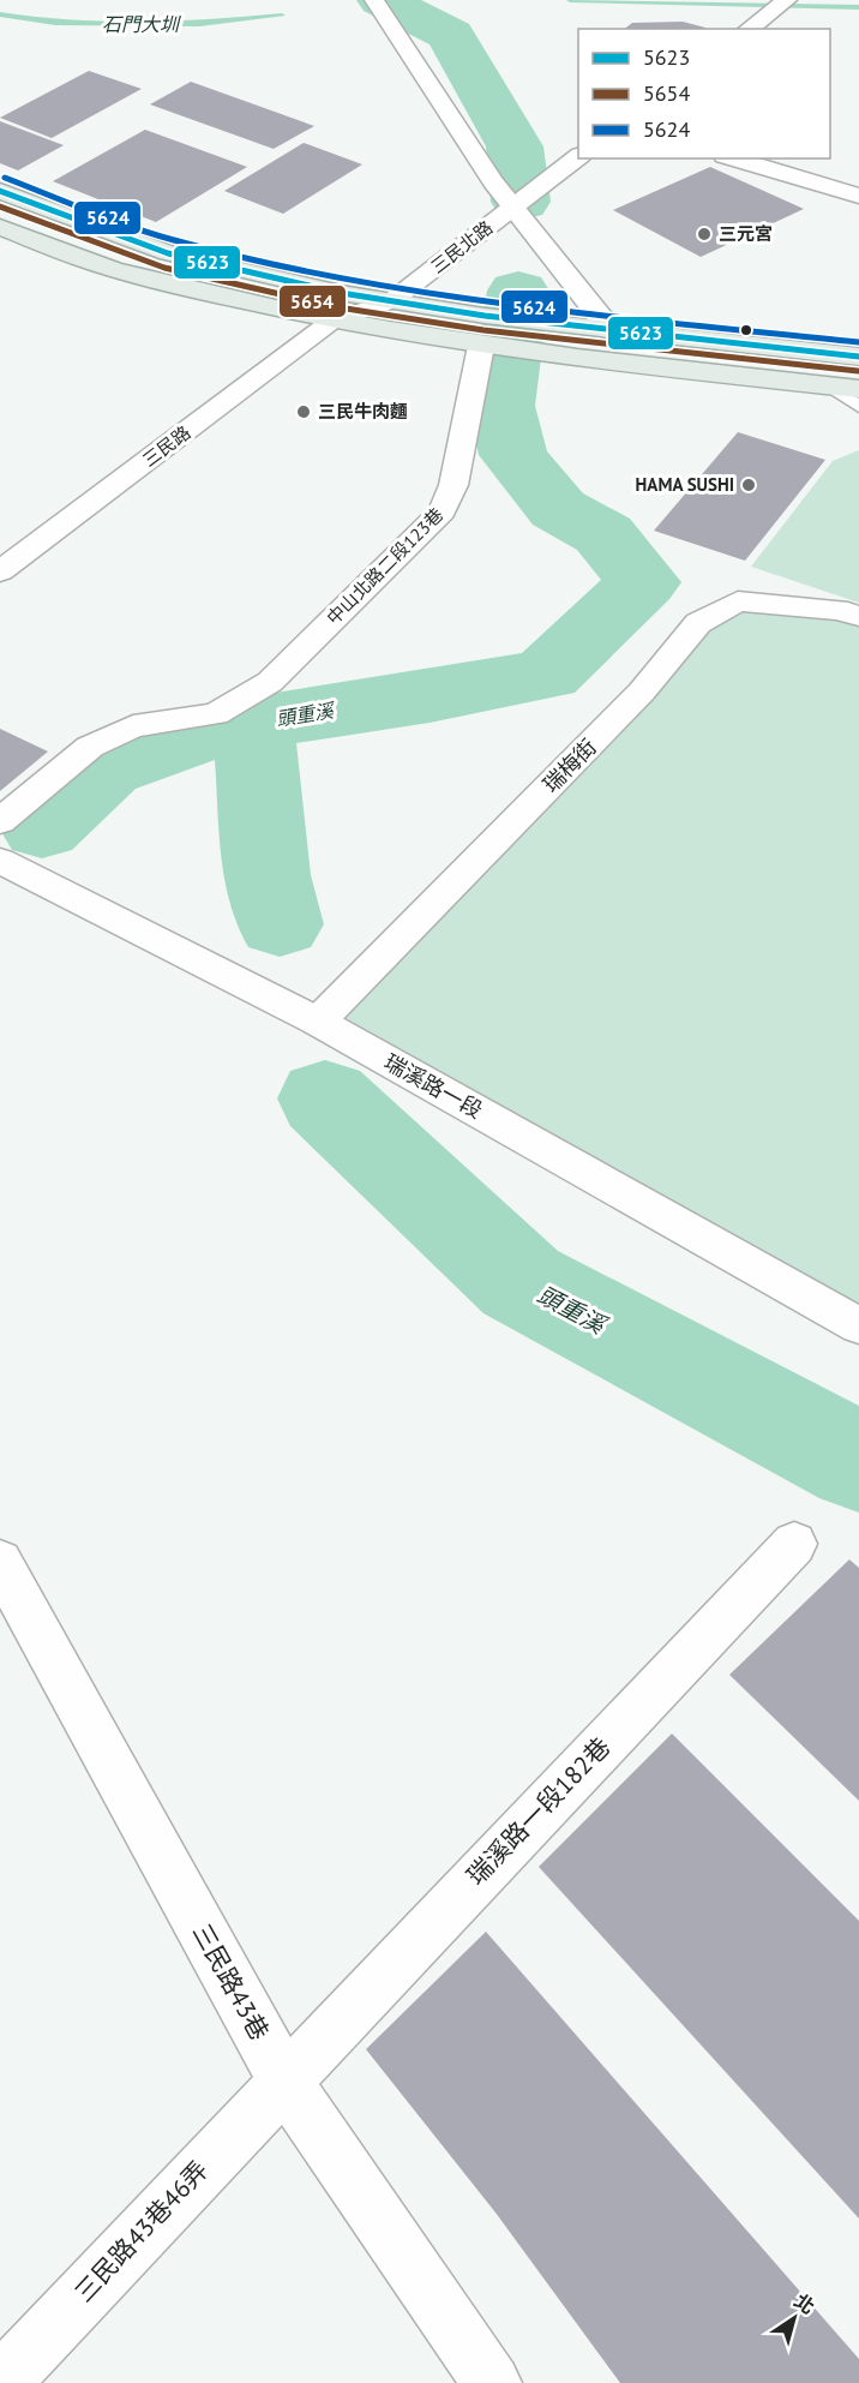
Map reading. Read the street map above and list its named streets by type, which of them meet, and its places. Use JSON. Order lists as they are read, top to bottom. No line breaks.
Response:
{"streets":{"street":["三民北路","三民路","中山北路二段123巷","瑞梅街","瑞溪路一段","瑞溪路一段182巷","三民路43巷","三民路43巷46弄"]},"crossings":[["三民北路","三民路"],["瑞梅街","瑞溪路一段"],["瑞溪路一段182巷","三民路43巷"],["瑞溪路一段182巷","三民路43巷46弄"],["三民路43巷","三民路43巷46弄"]],"water":["石門大圳","頭重溪"],"places":["三元宮","三民牛肉麵","HAMA SUSHI"],"lines":["transit line 5624","transit line 5623","transit line 5654"],"legend":["5623","5654","5624"],"north":"top right"}
